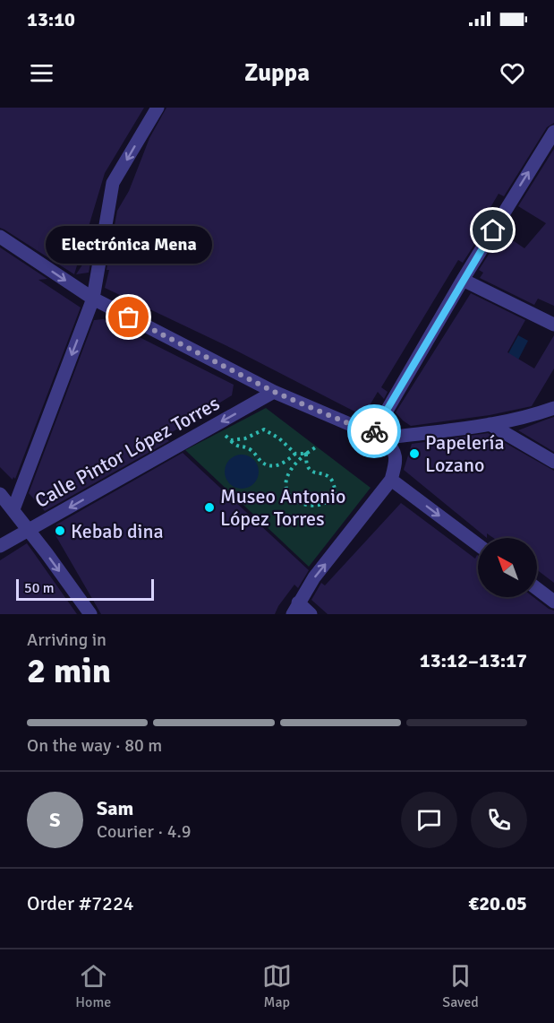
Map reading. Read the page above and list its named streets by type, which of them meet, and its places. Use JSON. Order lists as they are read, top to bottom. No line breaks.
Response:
{"streets":{"street":["Calle Pintor López Torres"]},"one_way":["Calle Pintor López Torres"],"places":["Electrónica Mena","Papelería Lozano","Museo Antonio López Torres","Kebab dina"],"scale_bar":"50 m","north":"top left","page":{"status":"13:10","header":"Zuppa","bubble":"Electrónica Mena","scale":"50 m","heading":["2 min","Arriving in","13:12–13:17"],"panel":["Sam","Courier · 4.9","Order #7224","€20.05"],"bar":"On the way · 80 m","round":"S","tabs":["Home","Map","Saved"]}}
